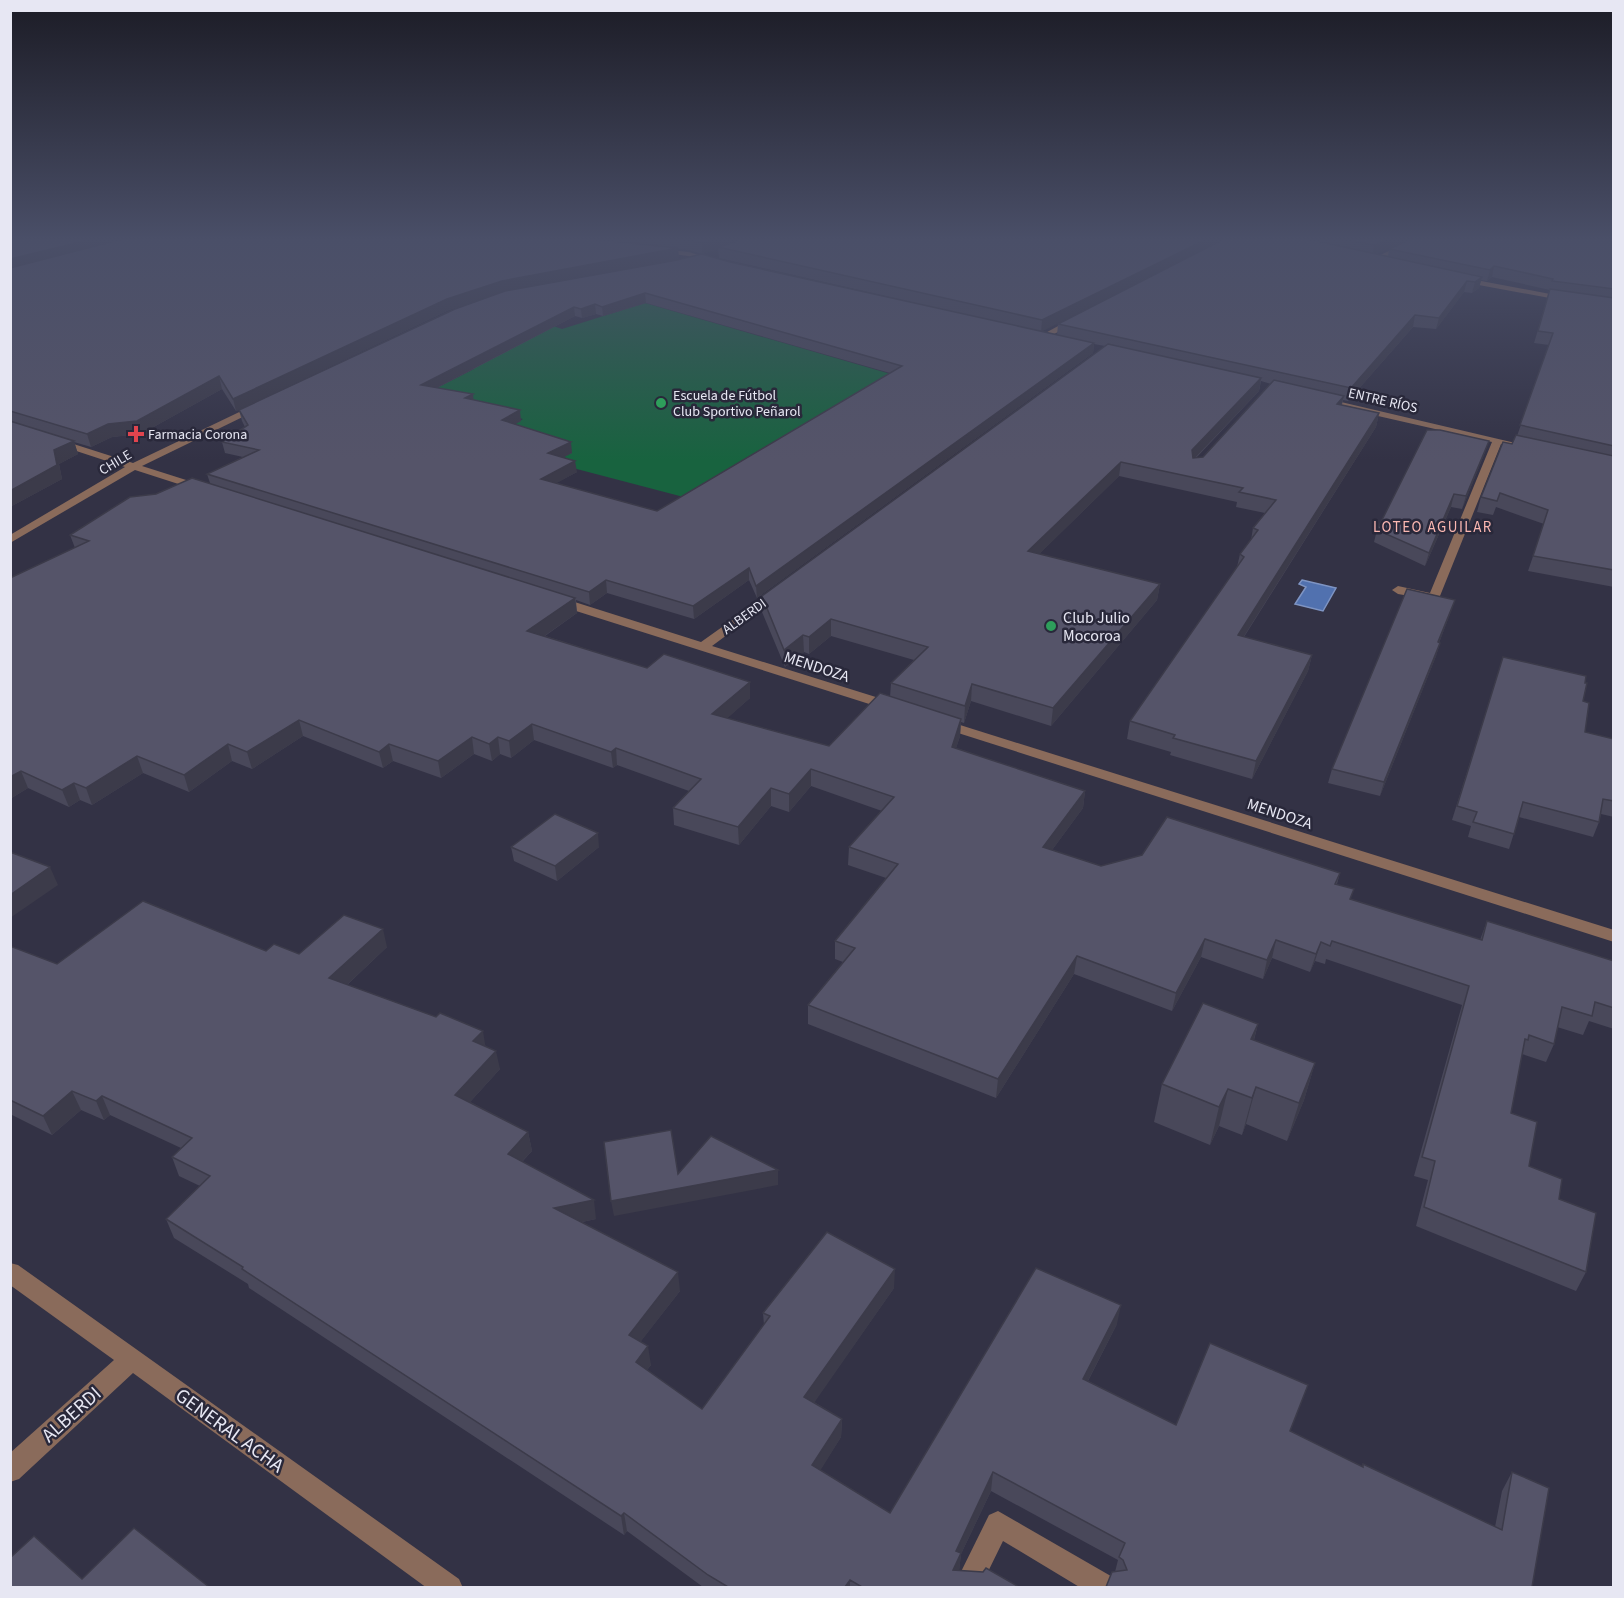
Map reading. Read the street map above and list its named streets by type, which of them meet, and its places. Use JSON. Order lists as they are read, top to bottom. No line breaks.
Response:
{"streets":{"street":["ENTRE RÍOS","CHILE","ALBERDI","MENDOZA","GENERAL ACHA"]},"crossings":[["ALBERDI","MENDOZA"],["ALBERDI","GENERAL ACHA"]],"districts":["LOTEO AGUILAR"],"places":{"other":["Escuela de Fútbol Club Sportivo Peñarol","Club Julio Mocoroa"],"health":["Farmacia Corona"]}}
